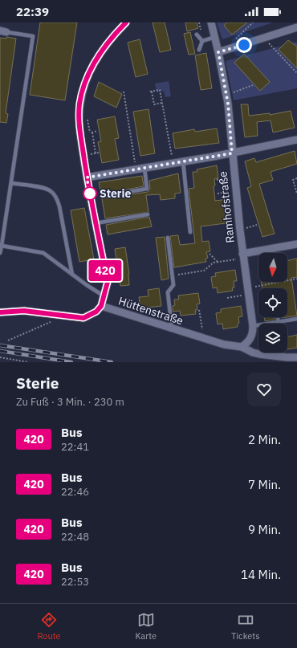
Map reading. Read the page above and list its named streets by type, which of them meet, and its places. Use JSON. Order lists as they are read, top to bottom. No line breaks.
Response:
{"streets":{"street":["Ramhofstraße","Hüttenstraße"]},"crossings":[["Ramhofstraße","Hüttenstraße"]],"places":["Sterie"],"lines":["bus line 420"],"north":"bottom","page":{"status":"22:39","on_map":"420","heading":["Sterie","Zu Fuß · 3 Min. · 230 m"],"list":[{"mark":"420","name":"Bus","note":"22:41","value":"2 Min."},{"mark":"420","name":"Bus","note":"22:46","value":"7 Min."},{"mark":"420","name":"Bus","note":"22:48","value":"9 Min."},{"mark":"420","name":"Bus","note":"22:53","value":"14 Min."}],"tabs":["Route","Karte","Tickets"]}}
